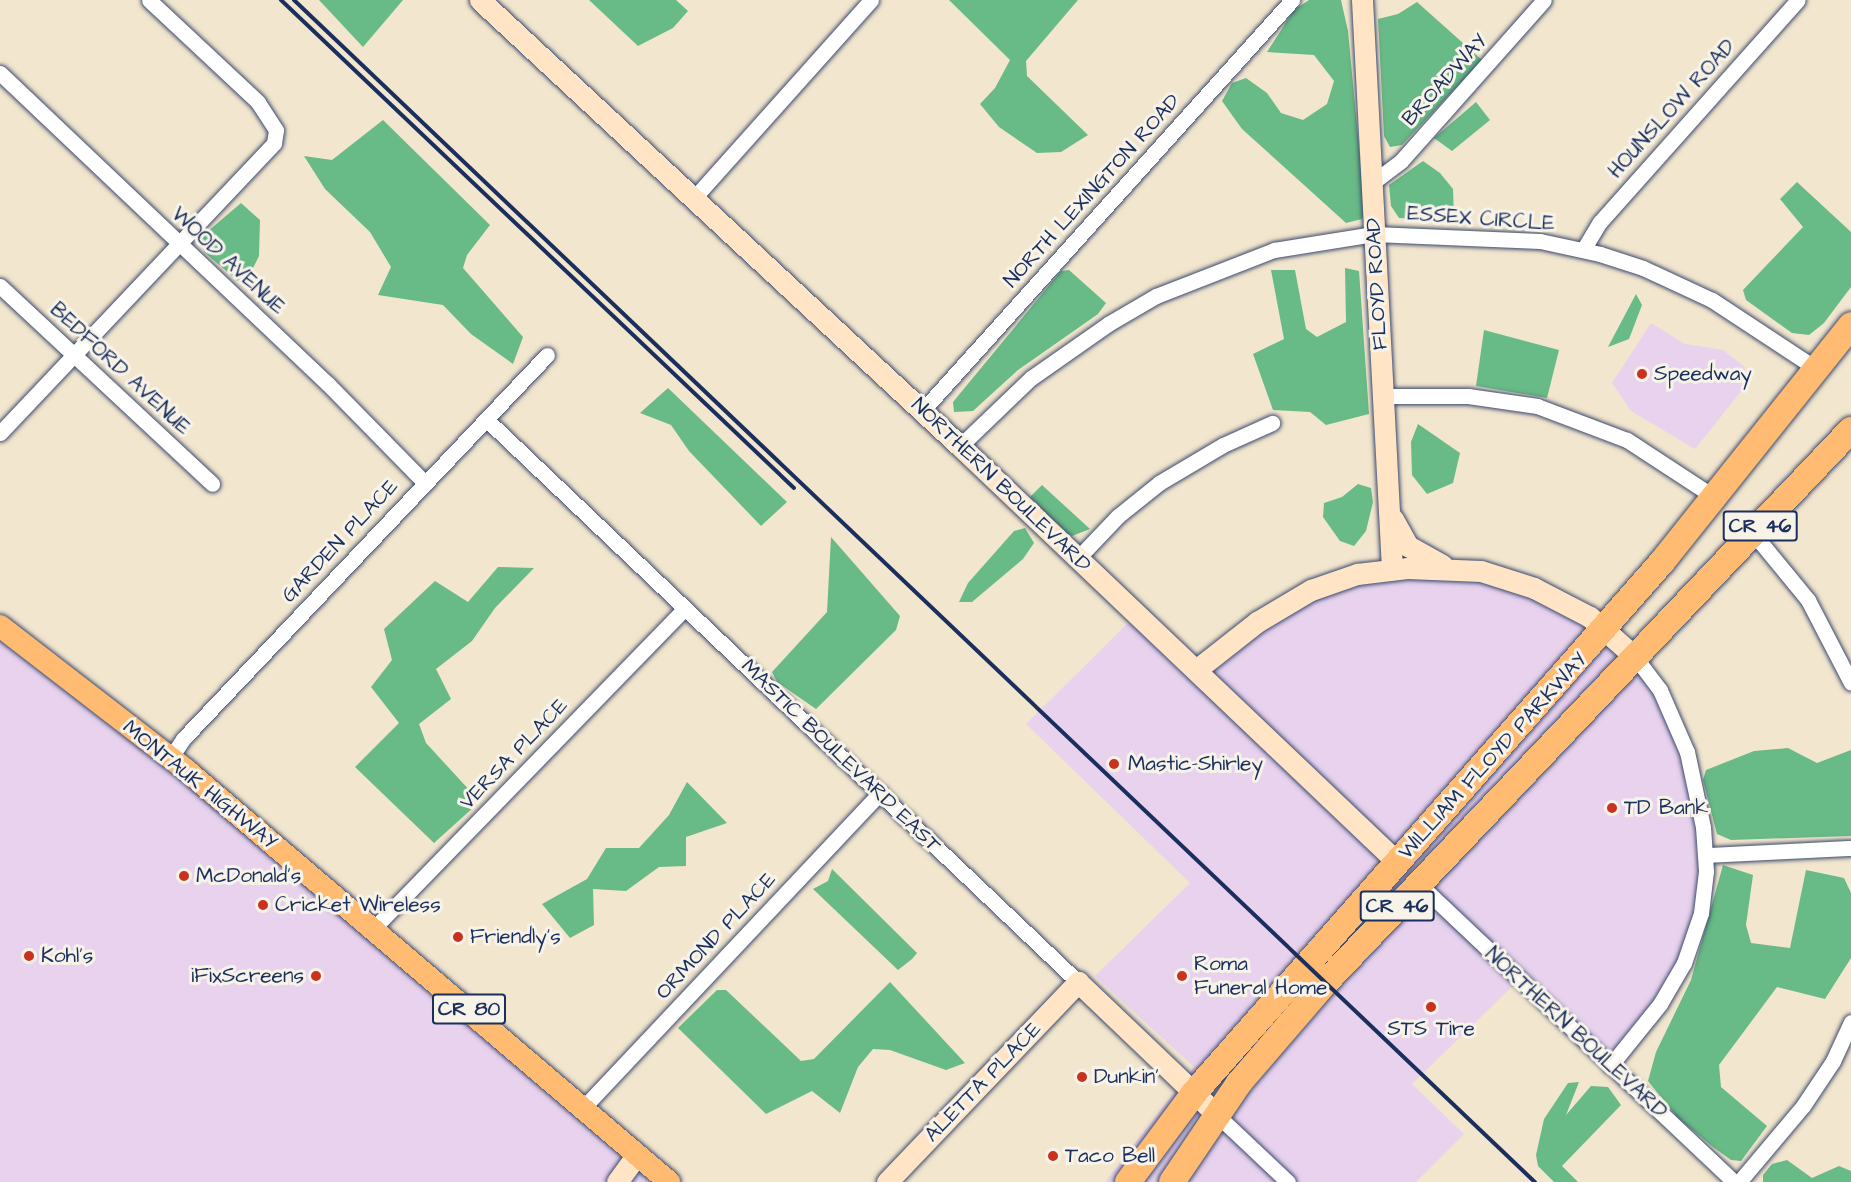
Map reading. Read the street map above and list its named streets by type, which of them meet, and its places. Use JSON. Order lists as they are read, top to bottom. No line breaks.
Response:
{"streets":{"highway":["CR 46","WILLIAM FLOYD PARKWAY"],"main road":["MONTAUK HIGHWAY","CR 80"],"street":["BROADWAY","HOUNSLOW ROAD","NORTH LEXINGTON ROAD","ESSEX CIRCLE","WOOD AVENUE","FLOYD ROAD","BEDFORD AVENUE","NORTHERN BOULEVARD","GARDEN PLACE","VERSA PLACE","MASTIC BOULEVARD EAST","ORMOND PLACE","ALETTA PLACE"]},"crossings":[["BROADWAY","FLOYD ROAD"],["HOUNSLOW ROAD","ESSEX CIRCLE"],["NORTH LEXINGTON ROAD","NORTHERN BOULEVARD"],["ESSEX CIRCLE","FLOYD ROAD"],["ESSEX CIRCLE","NORTHERN BOULEVARD"],["ESSEX CIRCLE","WILLIAM FLOYD PARKWAY"],["WOOD AVENUE","GARDEN PLACE"],["NORTHERN BOULEVARD","WILLIAM FLOYD PARKWAY"],["GARDEN PLACE","MASTIC BOULEVARD EAST"],["GARDEN PLACE","MONTAUK HIGHWAY"],["VERSA PLACE","MASTIC BOULEVARD EAST"],["VERSA PLACE","MONTAUK HIGHWAY"],["MASTIC BOULEVARD EAST","WILLIAM FLOYD PARKWAY"],["MASTIC BOULEVARD EAST","ORMOND PLACE"],["MASTIC BOULEVARD EAST","ALETTA PLACE"],["MONTAUK HIGHWAY","ORMOND PLACE"]],"places":["Speedway","Mastic–Shirley","TD Bank","McDonald's","Cricket Wireless","Friendly's","Kohl's","iFixScreens","Roma Funeral Home","STS Tire","Dunkin'","Taco Bell"]}
